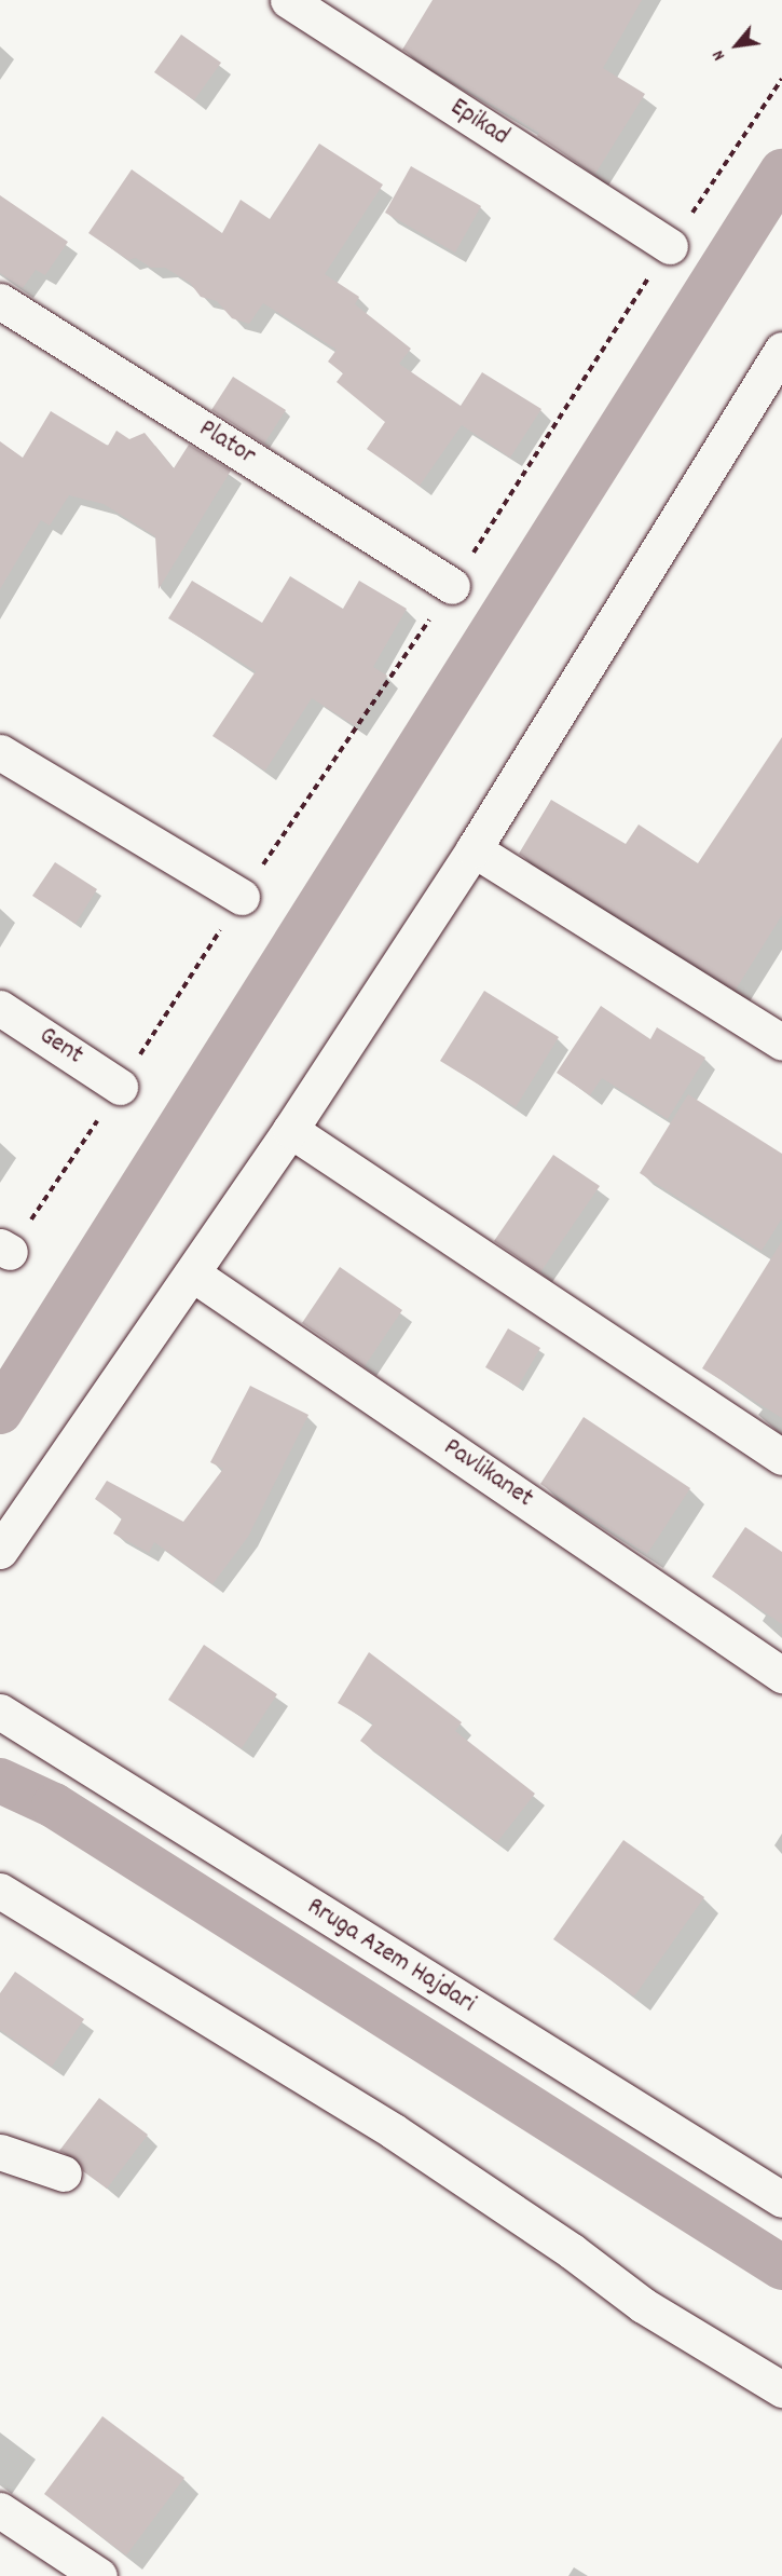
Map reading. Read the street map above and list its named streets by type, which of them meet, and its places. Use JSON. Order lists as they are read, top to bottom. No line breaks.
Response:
{"streets":{"street":["Epikad","Plator","Gent","Pavlikanet","Rruga Azem Hajdari"]},"north":"bottom left"}
